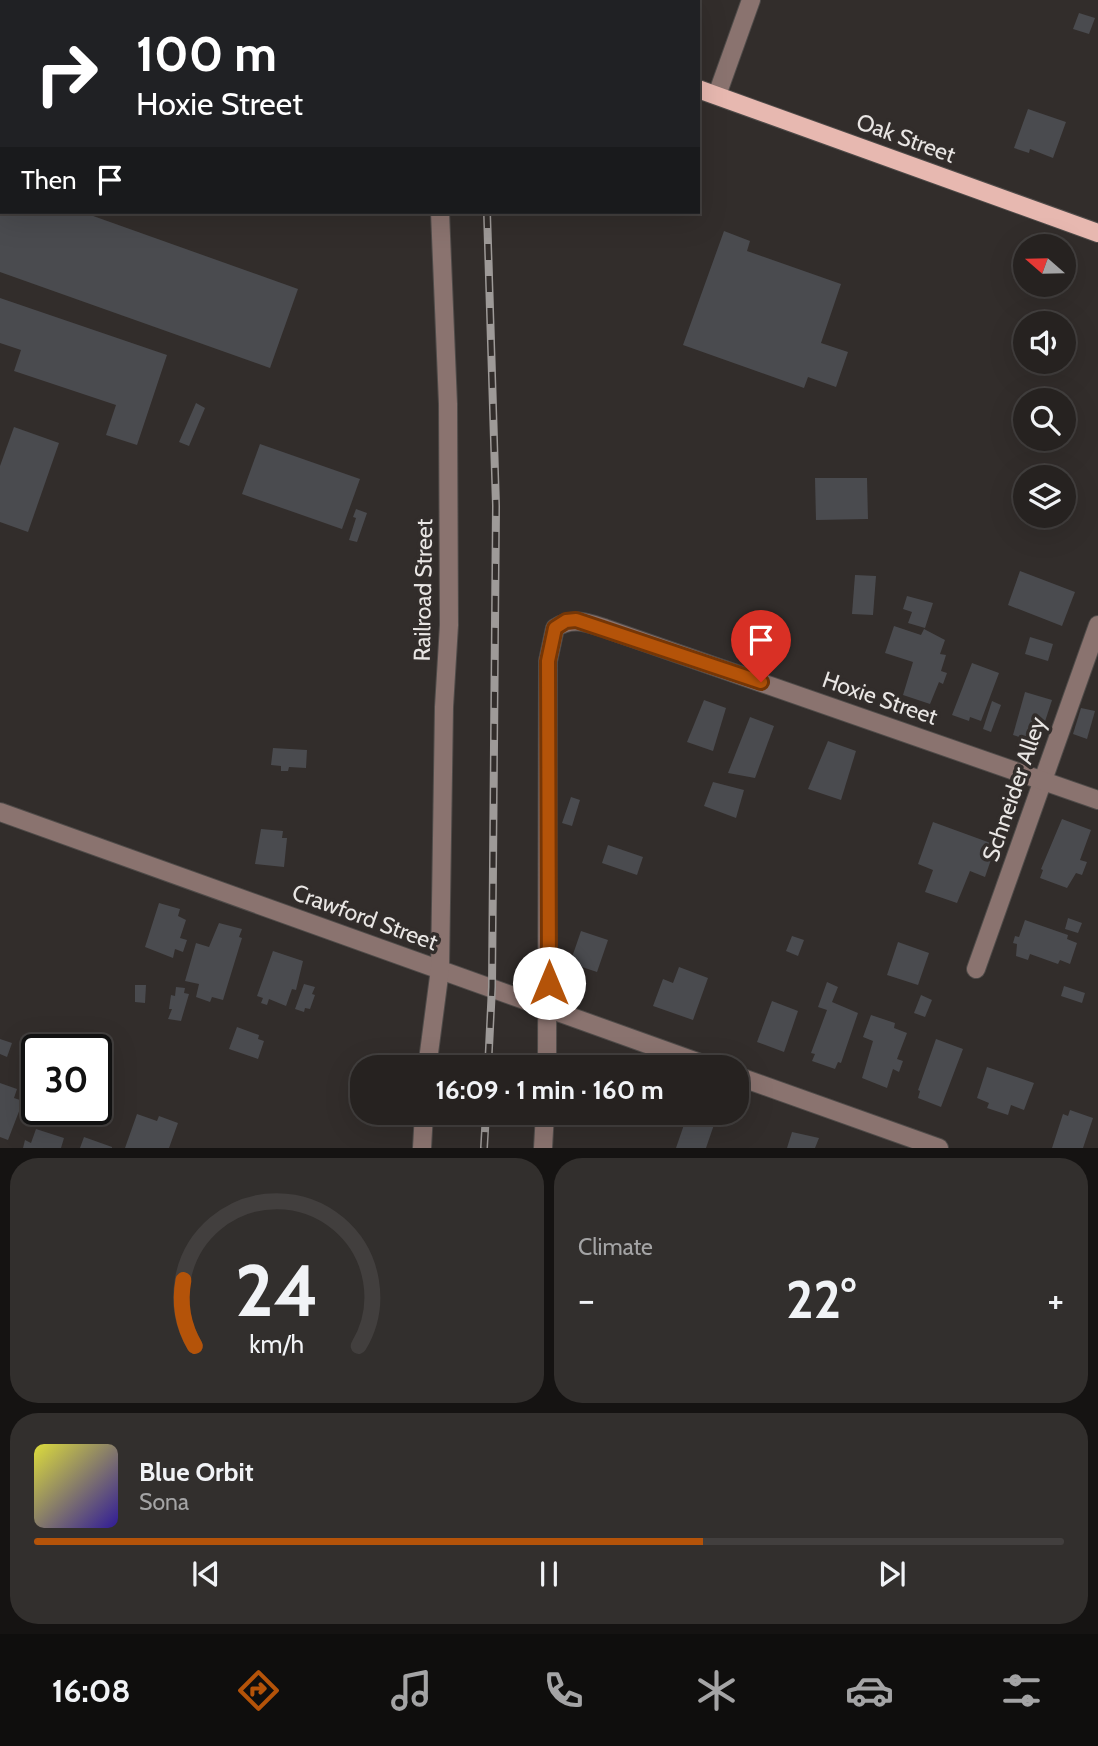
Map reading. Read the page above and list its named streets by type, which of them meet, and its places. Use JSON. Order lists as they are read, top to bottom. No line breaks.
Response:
{"streets":{"main road":["Oak Street"],"street":["Railroad Street","Hoxie Street","Schneider Alley","Crawford Street"]},"crossings":[["Railroad Street","Crawford Street"],["Hoxie Street","Schneider Alley"],["Hoxie Street","Crawford Street"]],"north":"left","page":{"turn":["100 m","Hoxie Street"],"then":"Then","limit":"30","trip":"16:09 · 1 min · 160 m","tile":"Climate","heat":["−","22°","+"],"song":["Blue Orbit","Sona"],"tabs":"16:08","gauge":["24","km/h"]}}
